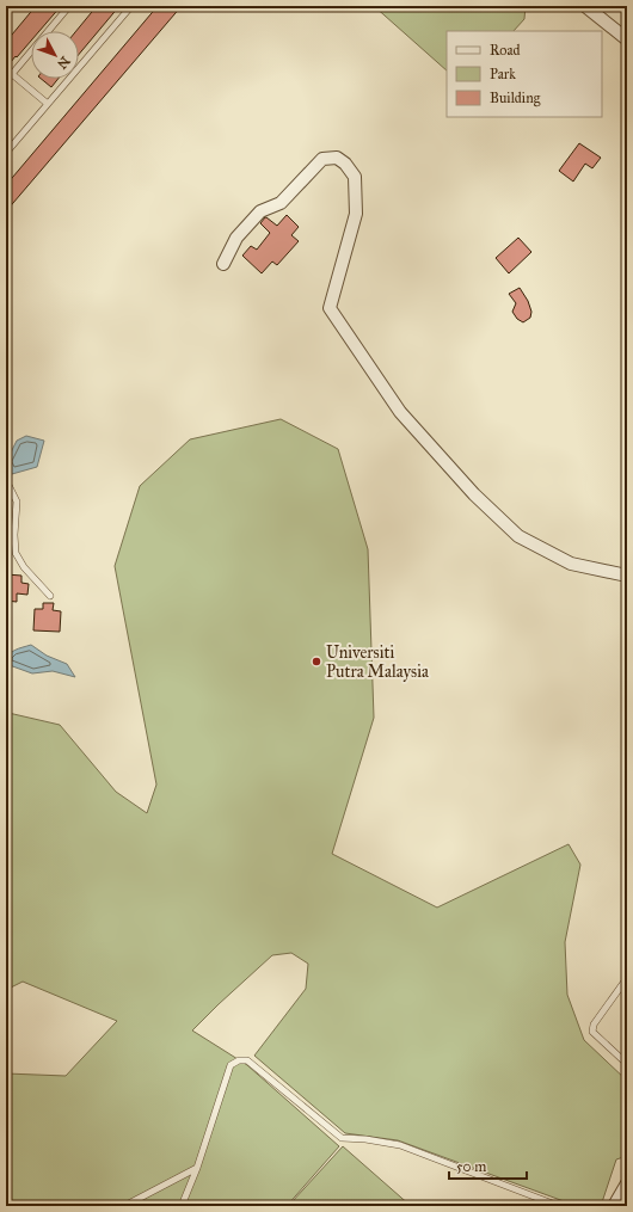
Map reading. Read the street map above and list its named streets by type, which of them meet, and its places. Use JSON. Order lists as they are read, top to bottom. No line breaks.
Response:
{"places":["Universiti Putra Malaysia"],"legend":["Road","Park","Building"],"scale_bar":"50 m","north":"bottom right"}
